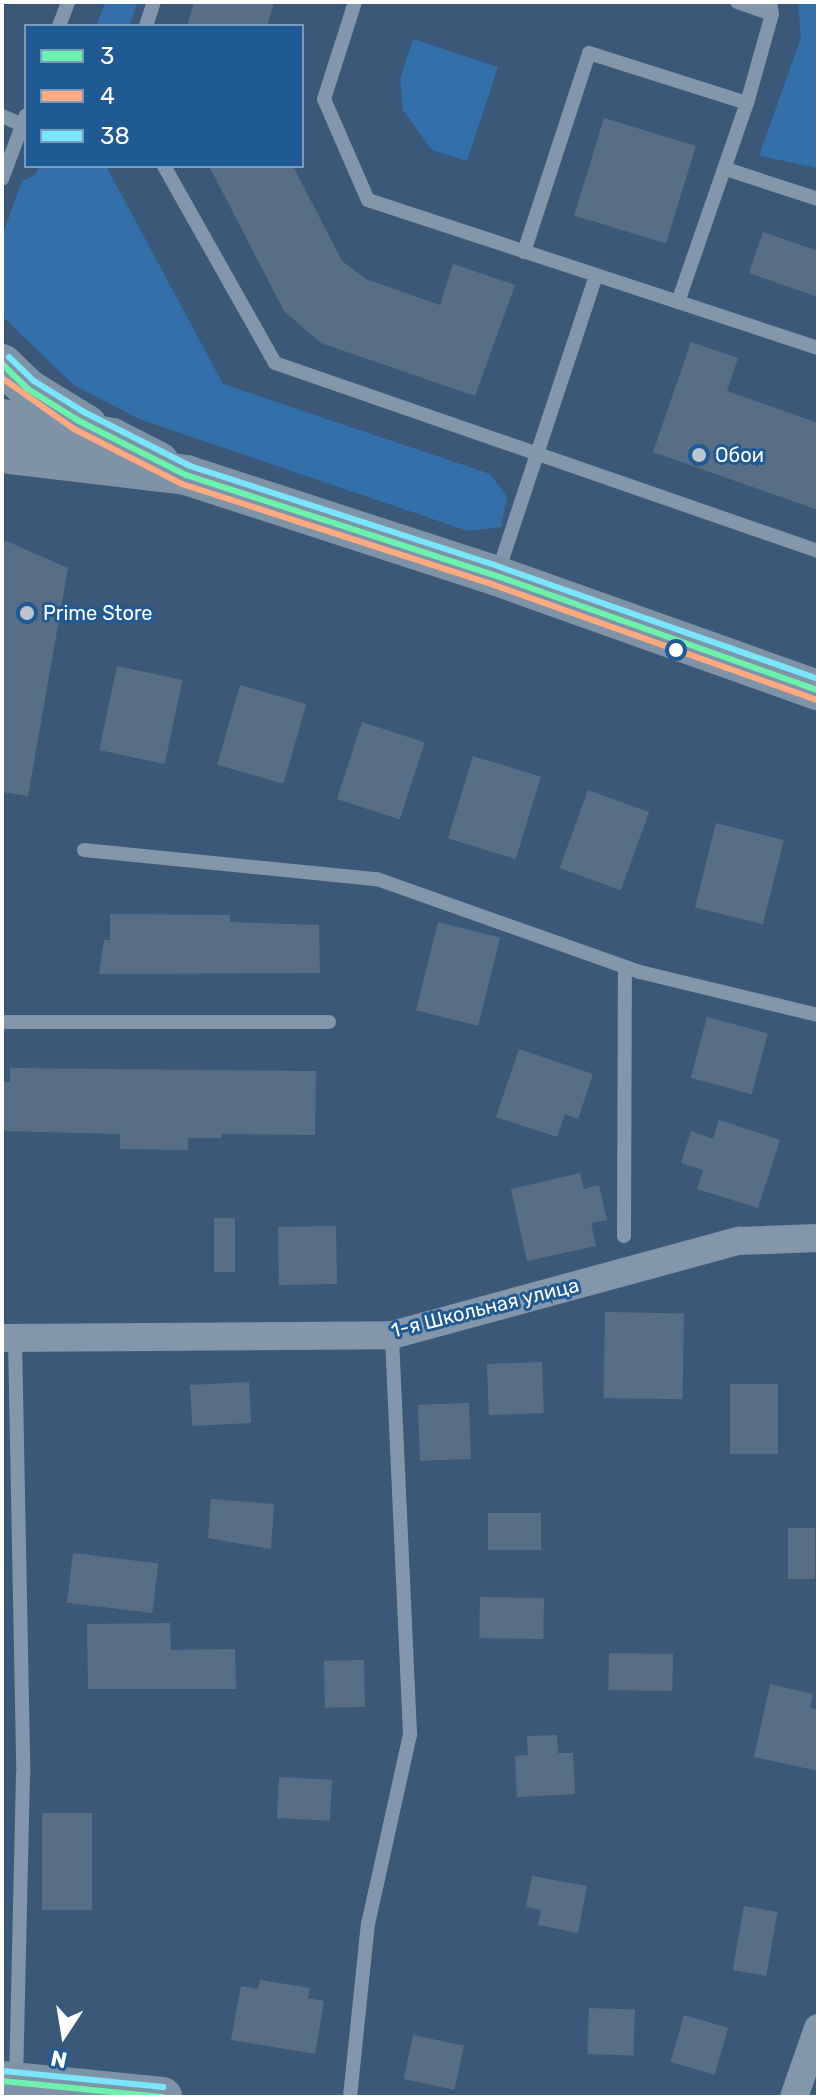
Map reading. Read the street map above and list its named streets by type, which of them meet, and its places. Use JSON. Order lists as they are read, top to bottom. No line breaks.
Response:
{"streets":{"street":["1-я Школьная улица"]},"places":["Обои","Prime Store"],"lines":["transit line 38","transit line 3","transit line 4"],"legend":["3","4","38"],"north":"bottom"}
